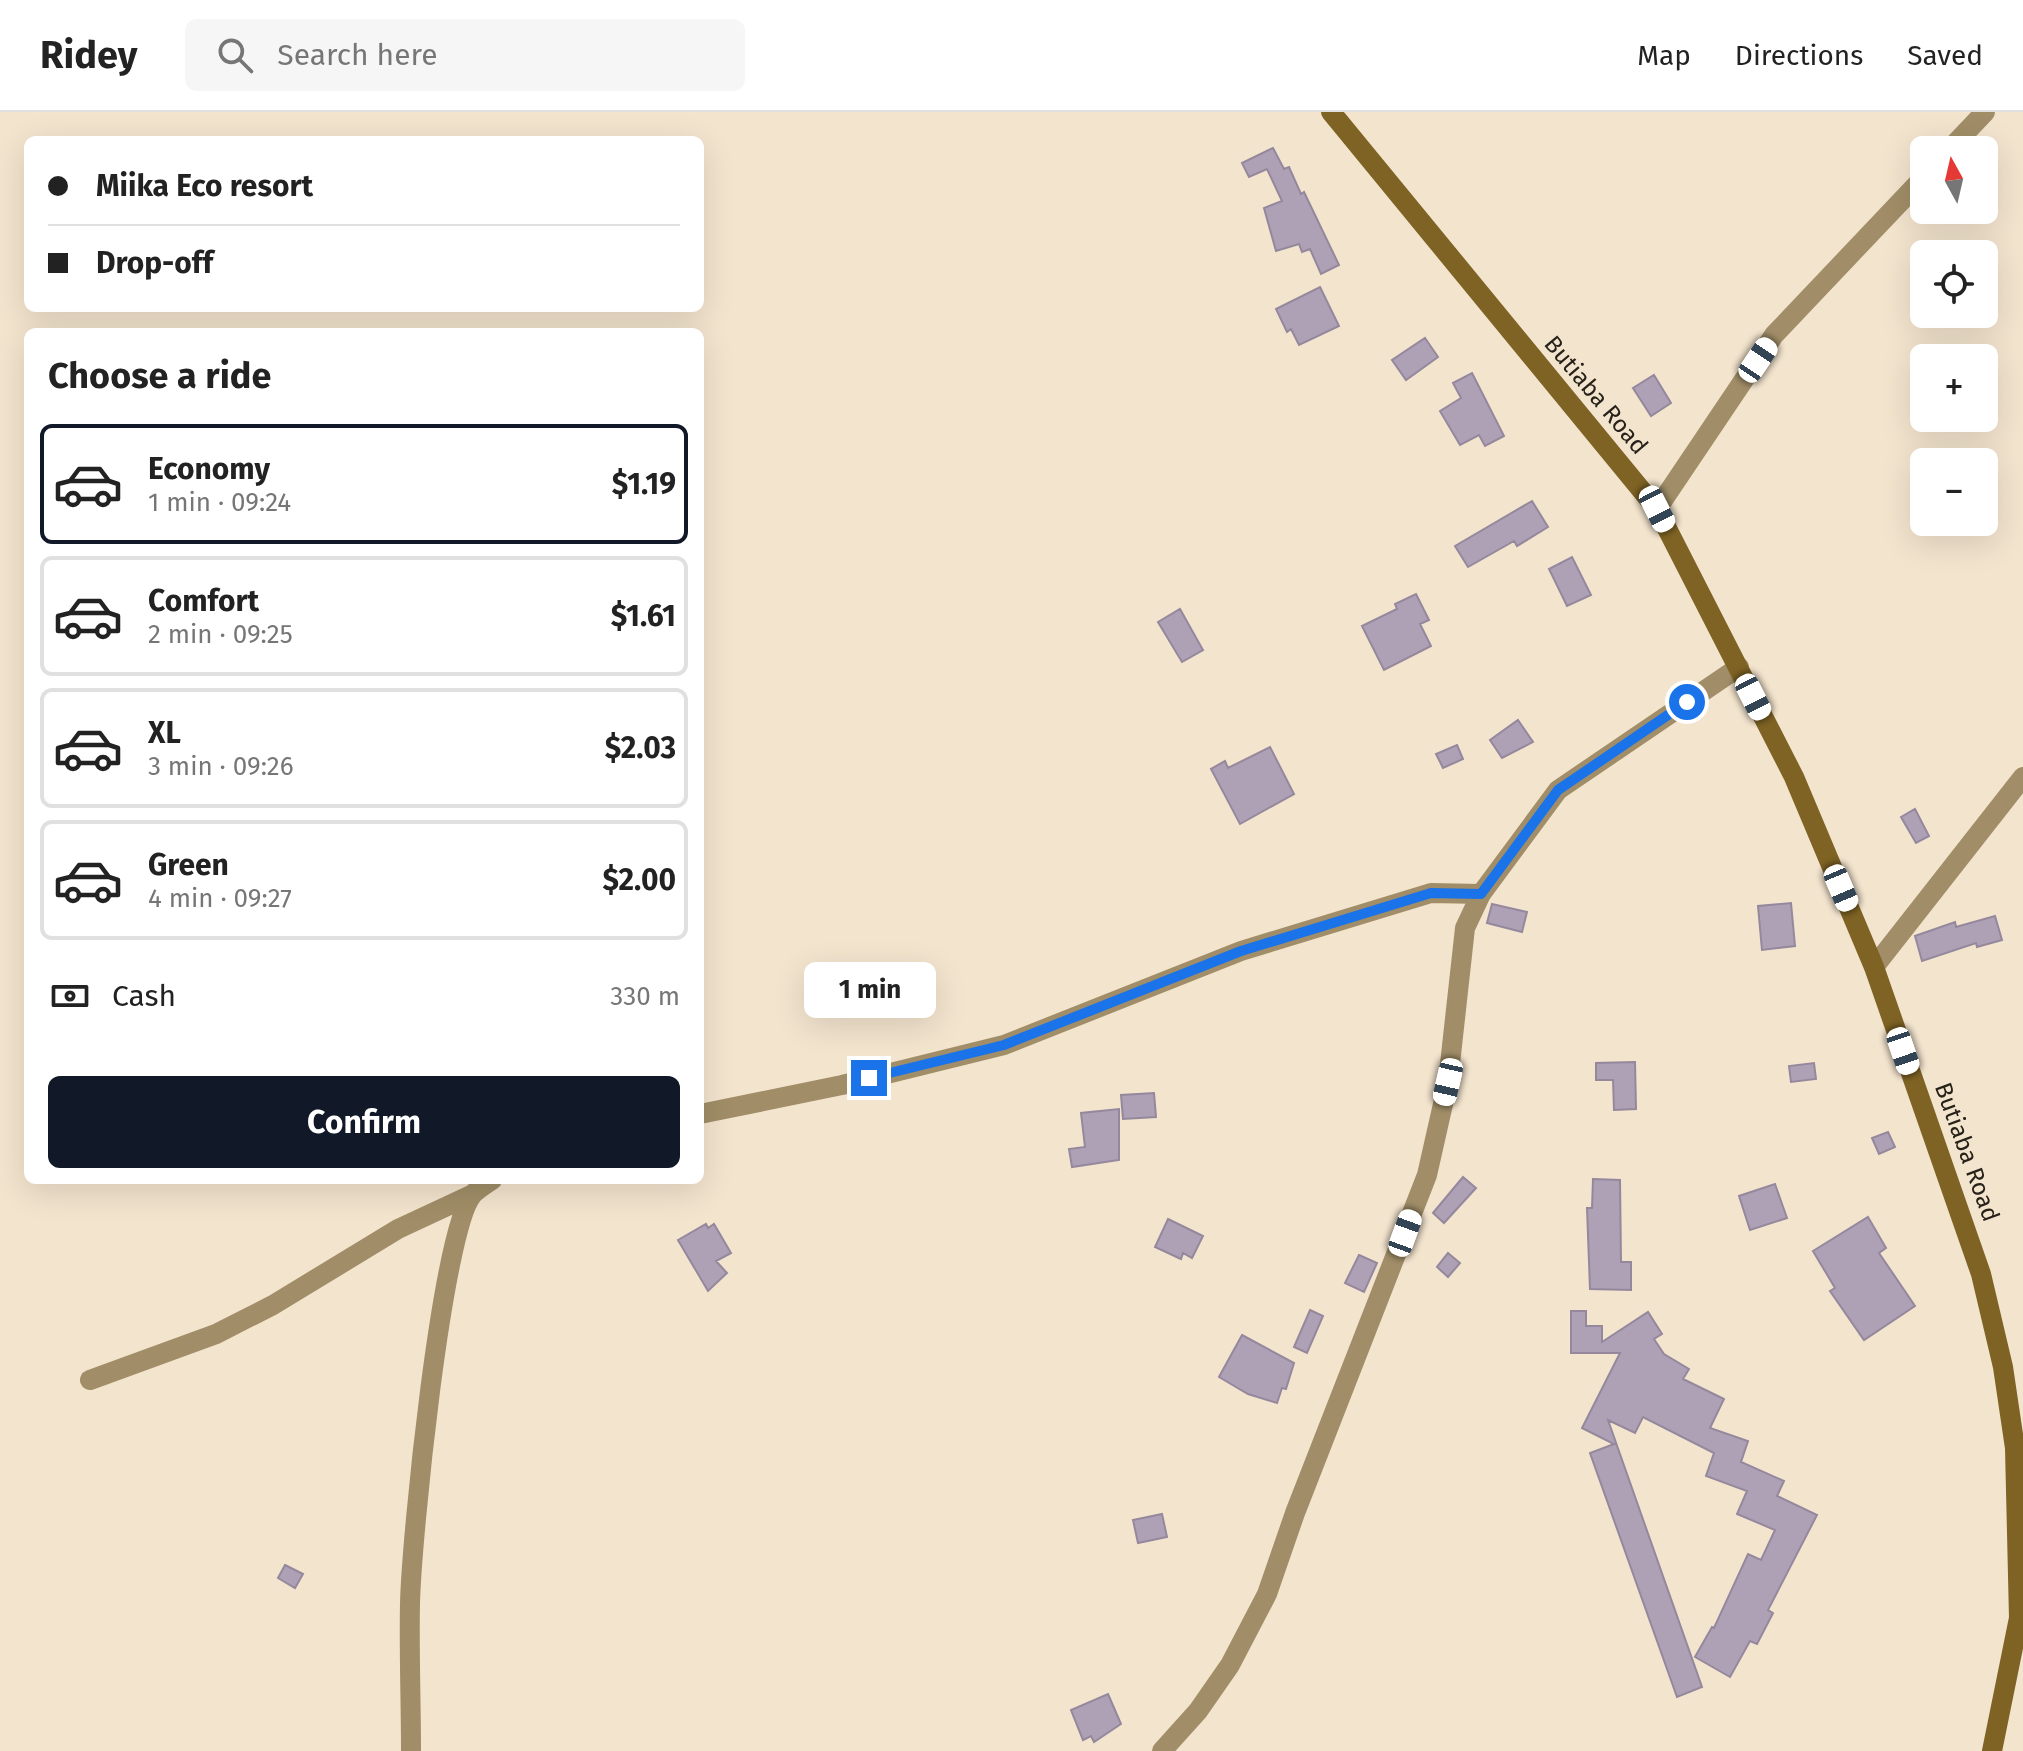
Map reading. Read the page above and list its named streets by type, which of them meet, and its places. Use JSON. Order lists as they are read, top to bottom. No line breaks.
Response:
{"streets":{"main road":["Butiaba Road"]},"north":"top","page":{"header":"Ridey","search":"Search here","nav":["Map","Directions","Saved"],"map_buttons":["+","−"],"banner":["Miika Eco resort","Drop-off"],"heading":"Choose a ride","list":[{"name":"Economy","note":"1 min · 09:24","value":"$1.19"},{"name":"Comfort","note":"2 min · 09:25","value":"$1.61"},{"name":"XL","note":"3 min · 09:26","value":"$2.03"},{"name":"Green","note":"4 min · 09:27","value":"$2.00"}],"pay":["Cash","330 m"],"bubble":"1 min","buttons":"Confirm"}}
